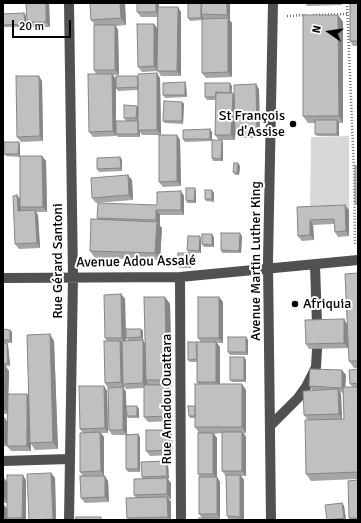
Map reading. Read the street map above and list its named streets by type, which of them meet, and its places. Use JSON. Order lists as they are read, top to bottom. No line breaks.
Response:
{"streets":{"street":["Rue Gérard Santoni","Avenue Martin Luther King","Avenue Adou Assalé","Rue Amadou Ouattara"]},"crossings":[["Rue Gérard Santoni","Avenue Adou Assalé"],["Avenue Martin Luther King","Avenue Adou Assalé"],["Avenue Adou Assalé","Rue Amadou Ouattara"]],"places":["St François d'Assise","Afriquia"],"scale_bar":"20 m","north":"left"}
